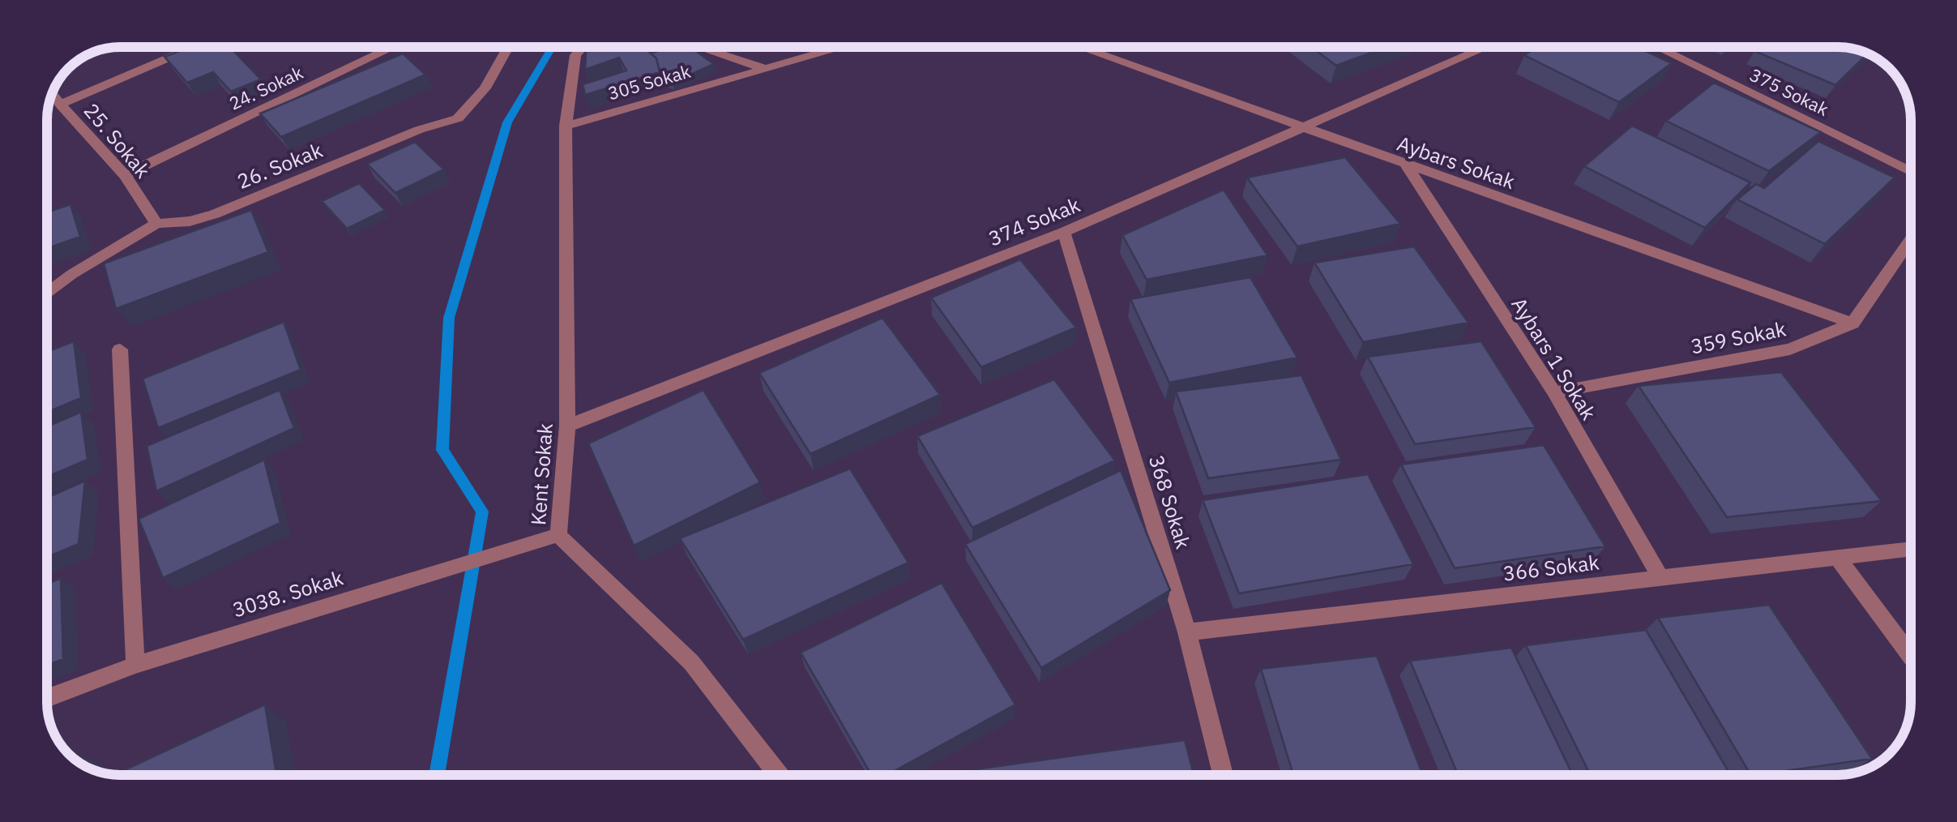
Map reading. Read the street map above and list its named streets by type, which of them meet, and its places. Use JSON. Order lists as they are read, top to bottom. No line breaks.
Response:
{"streets":{"street":["305 Sokak","24. Sokak","375 Sokak","25. Sokak","Aybars Sokak","26. Sokak","374 Sokak","359 Sokak","Aybars 1 Sokak","Kent Sokak","368 Sokak","366 Sokak","3038. Sokak"]},"crossings":[["305 Sokak","Kent Sokak"],["24. Sokak","25. Sokak"],["25. Sokak","26. Sokak"],["Aybars Sokak","374 Sokak"],["Aybars Sokak","359 Sokak"],["Aybars Sokak","Aybars 1 Sokak"],["374 Sokak","Kent Sokak"],["374 Sokak","368 Sokak"],["359 Sokak","Aybars 1 Sokak"],["Aybars 1 Sokak","366 Sokak"],["Kent Sokak","3038. Sokak"],["368 Sokak","366 Sokak"]]}
